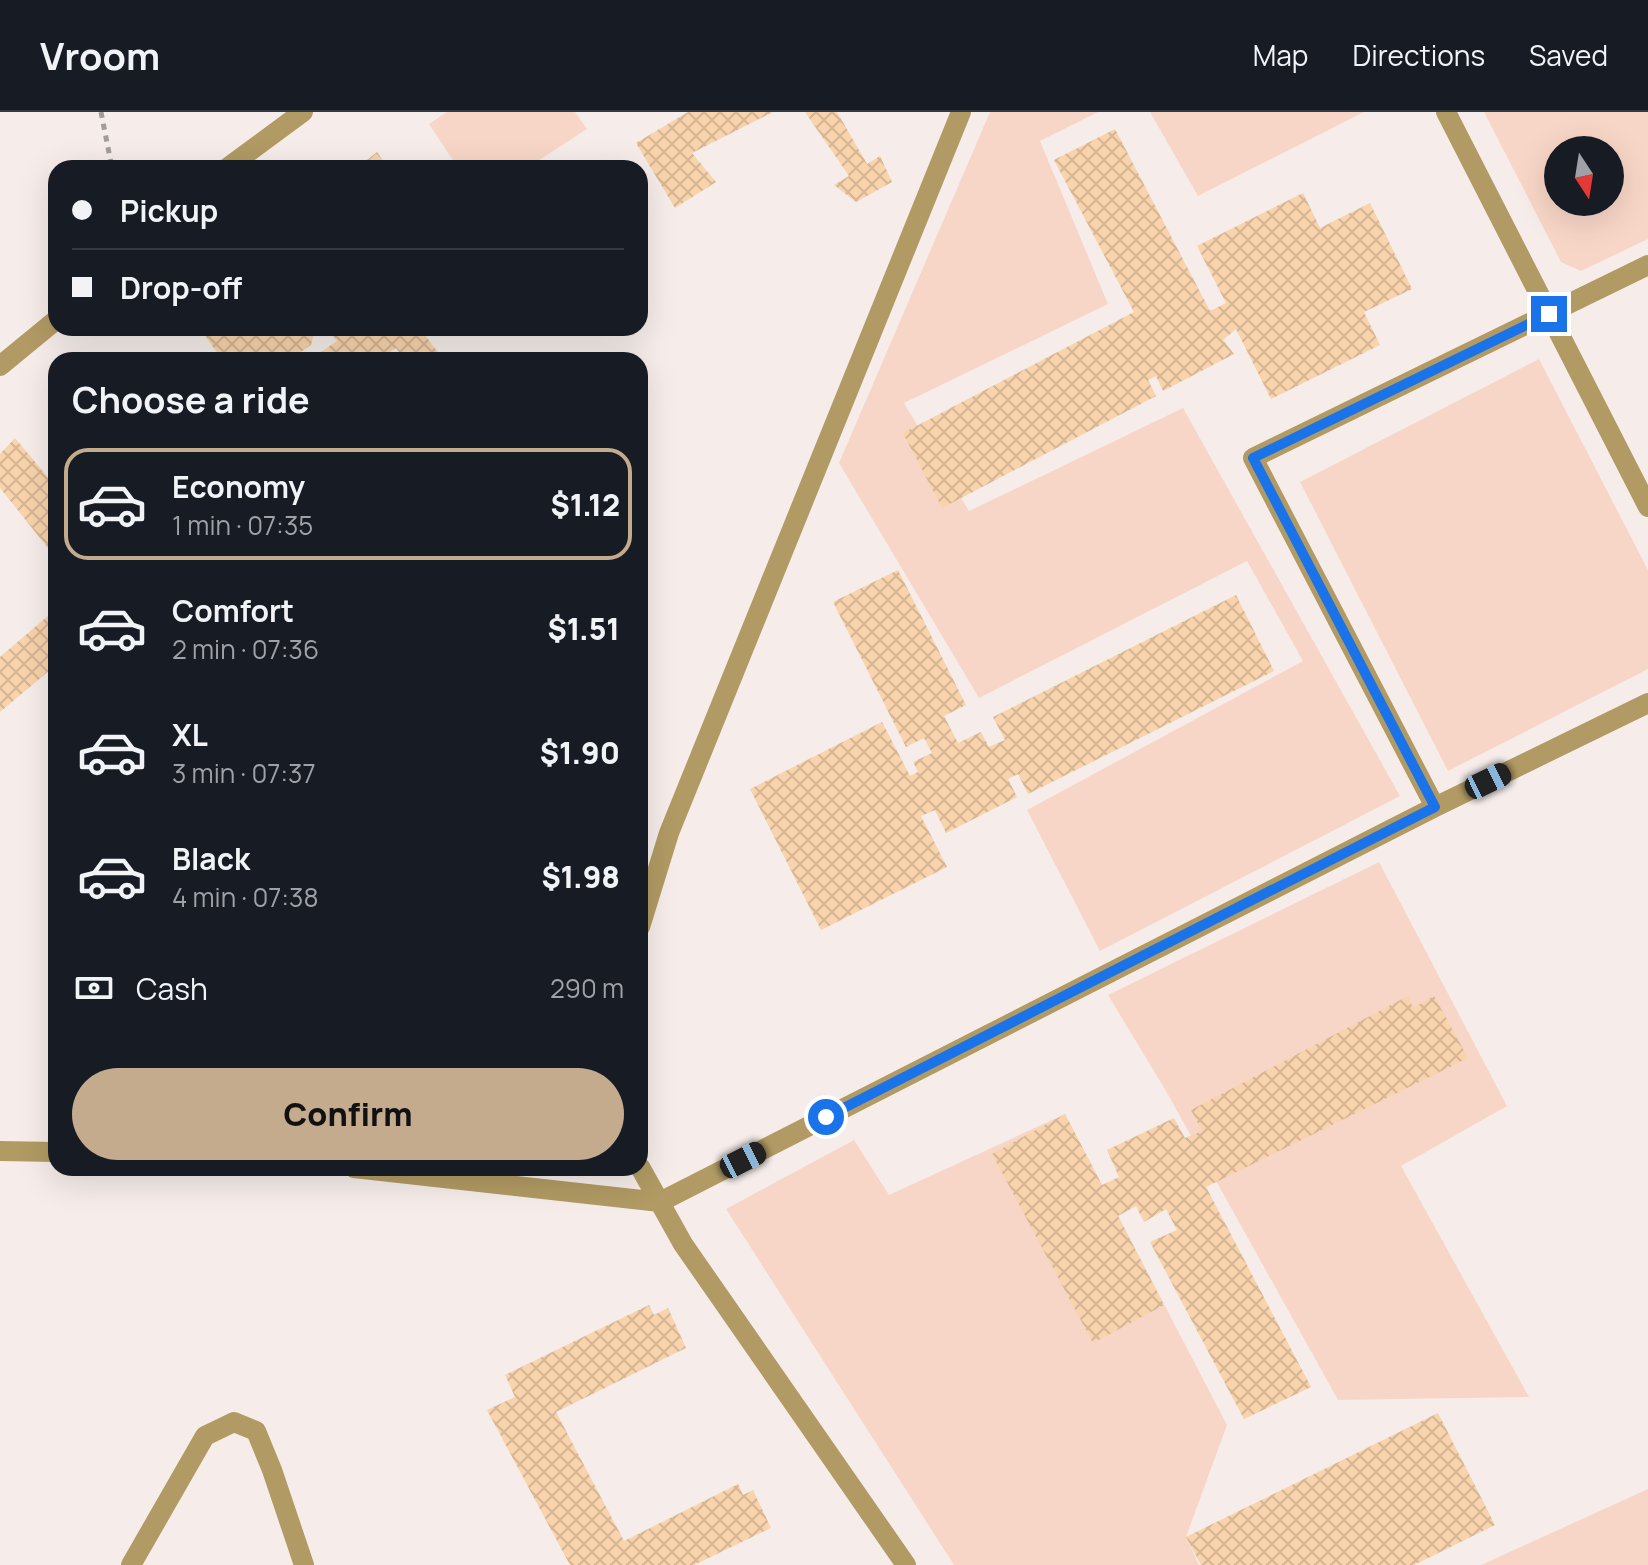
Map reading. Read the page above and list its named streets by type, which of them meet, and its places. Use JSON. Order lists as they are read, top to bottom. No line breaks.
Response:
{"north":"bottom","page":{"header":"Vroom","nav":["Map","Directions","Saved"],"banner":["Pickup","Drop-off"],"heading":"Choose a ride","list":[{"name":"Economy","note":"1 min · 07:35","value":"$1.12"},{"name":"Comfort","note":"2 min · 07:36","value":"$1.51"},{"name":"XL","note":"3 min · 07:37","value":"$1.90"},{"name":"Black","note":"4 min · 07:38","value":"$1.98"}],"pay":["Cash","290 m"],"buttons":"Confirm"}}
